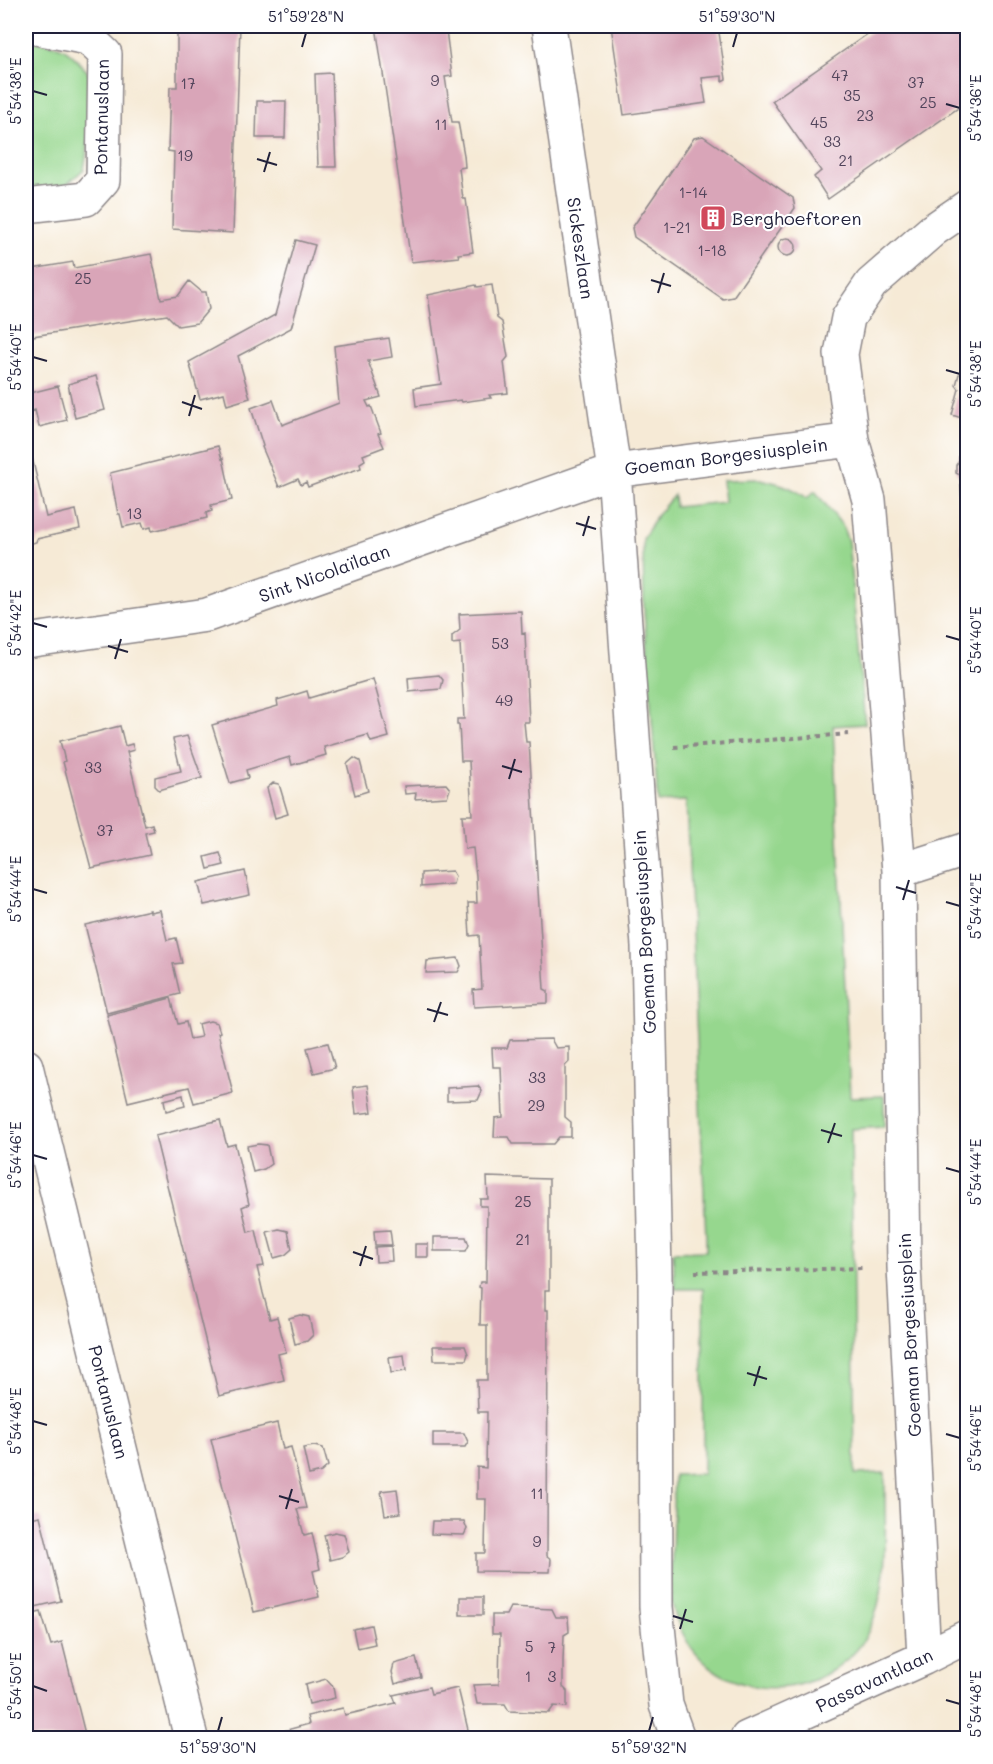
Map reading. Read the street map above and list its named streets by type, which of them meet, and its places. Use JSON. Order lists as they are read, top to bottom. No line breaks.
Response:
{"streets":{"street":["Pontanuslaan","Sickeszlaan","Goeman Borgesiusplein","Sint Nicolaïlaan","Passavantlaan"]},"crossings":[["Sickeszlaan","Goeman Borgesiusplein"],["Sickeszlaan","Sint Nicolaïlaan"],["Goeman Borgesiusplein","Sint Nicolaïlaan"],["Goeman Borgesiusplein","Passavantlaan"]],"places":{"building":["Berghoeftoren"]},"house_numbers":["47","9","37","17","35","25","23","45","11","33","19","21","1-14","1-21","1-18","25","13","53","49","33","37","33","29","25","21","11","9","5","7","1","3"],"coordinates":["51°59'28\"N","51°59'30\"N","5°54'38\"E","5°54'36\"E","5°54'40\"E","5°54'42\"E","5°54'44\"E","5°54'46\"E","5°54'48\"E","5°54'50\"E","51°59'32\"N"]}
